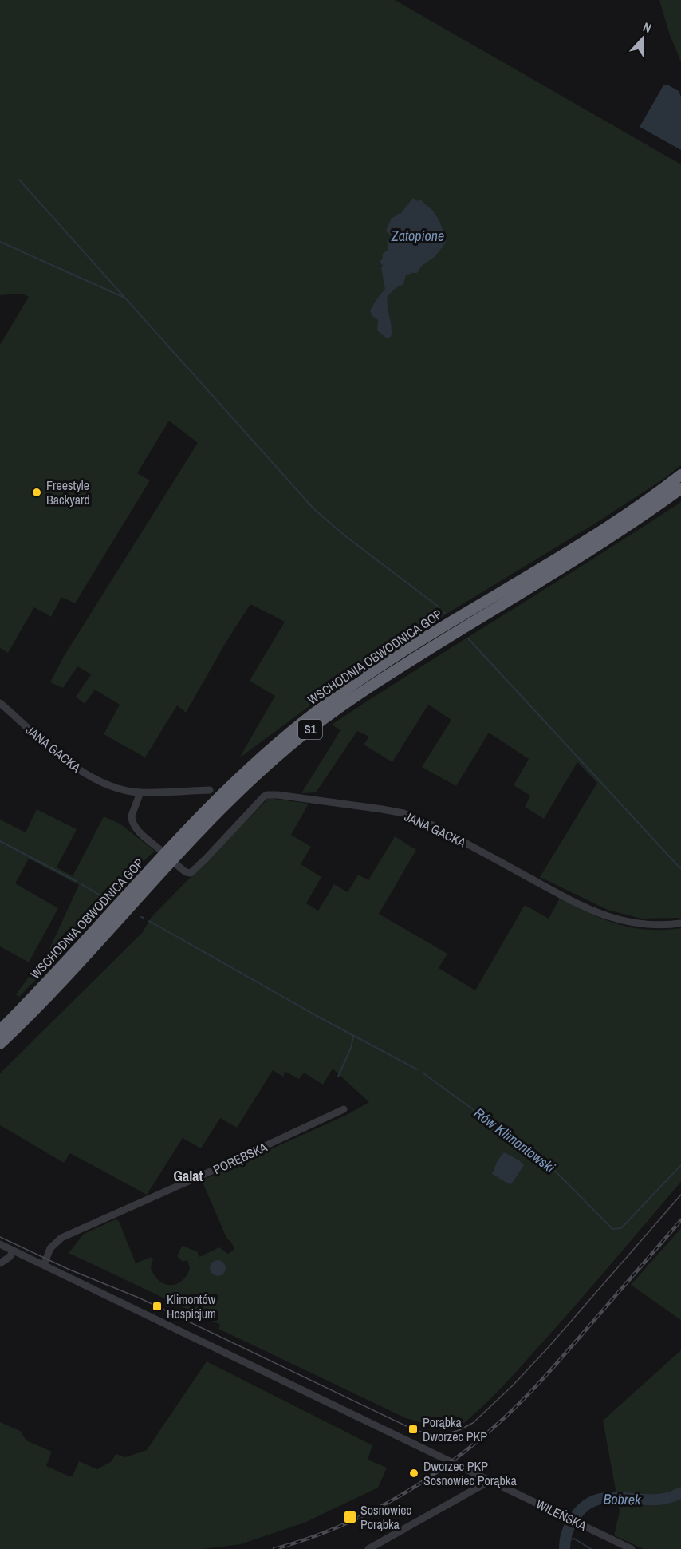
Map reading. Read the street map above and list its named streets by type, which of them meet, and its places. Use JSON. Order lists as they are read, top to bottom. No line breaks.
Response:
{"streets":{"highway":["WSCHODNIA OBWODNICA GOP","S1"],"street":["JANA GACKA","PORĘBSKA","WILEŃSKA"]},"crossings":[["PORĘBSKA","WILEŃSKA"]],"districts":["Galat"],"water":["Zatopione","Rów Klimontowski","Bobrek"],"places":{"other":["Freestyle Backyard","Dworzec PKP Sosnowiec Porąbka"],"transit":["Klimontów Hospicjum","Porąbka Dworzec PKP","Sosnowiec Porąbka"]},"north":"top"}
